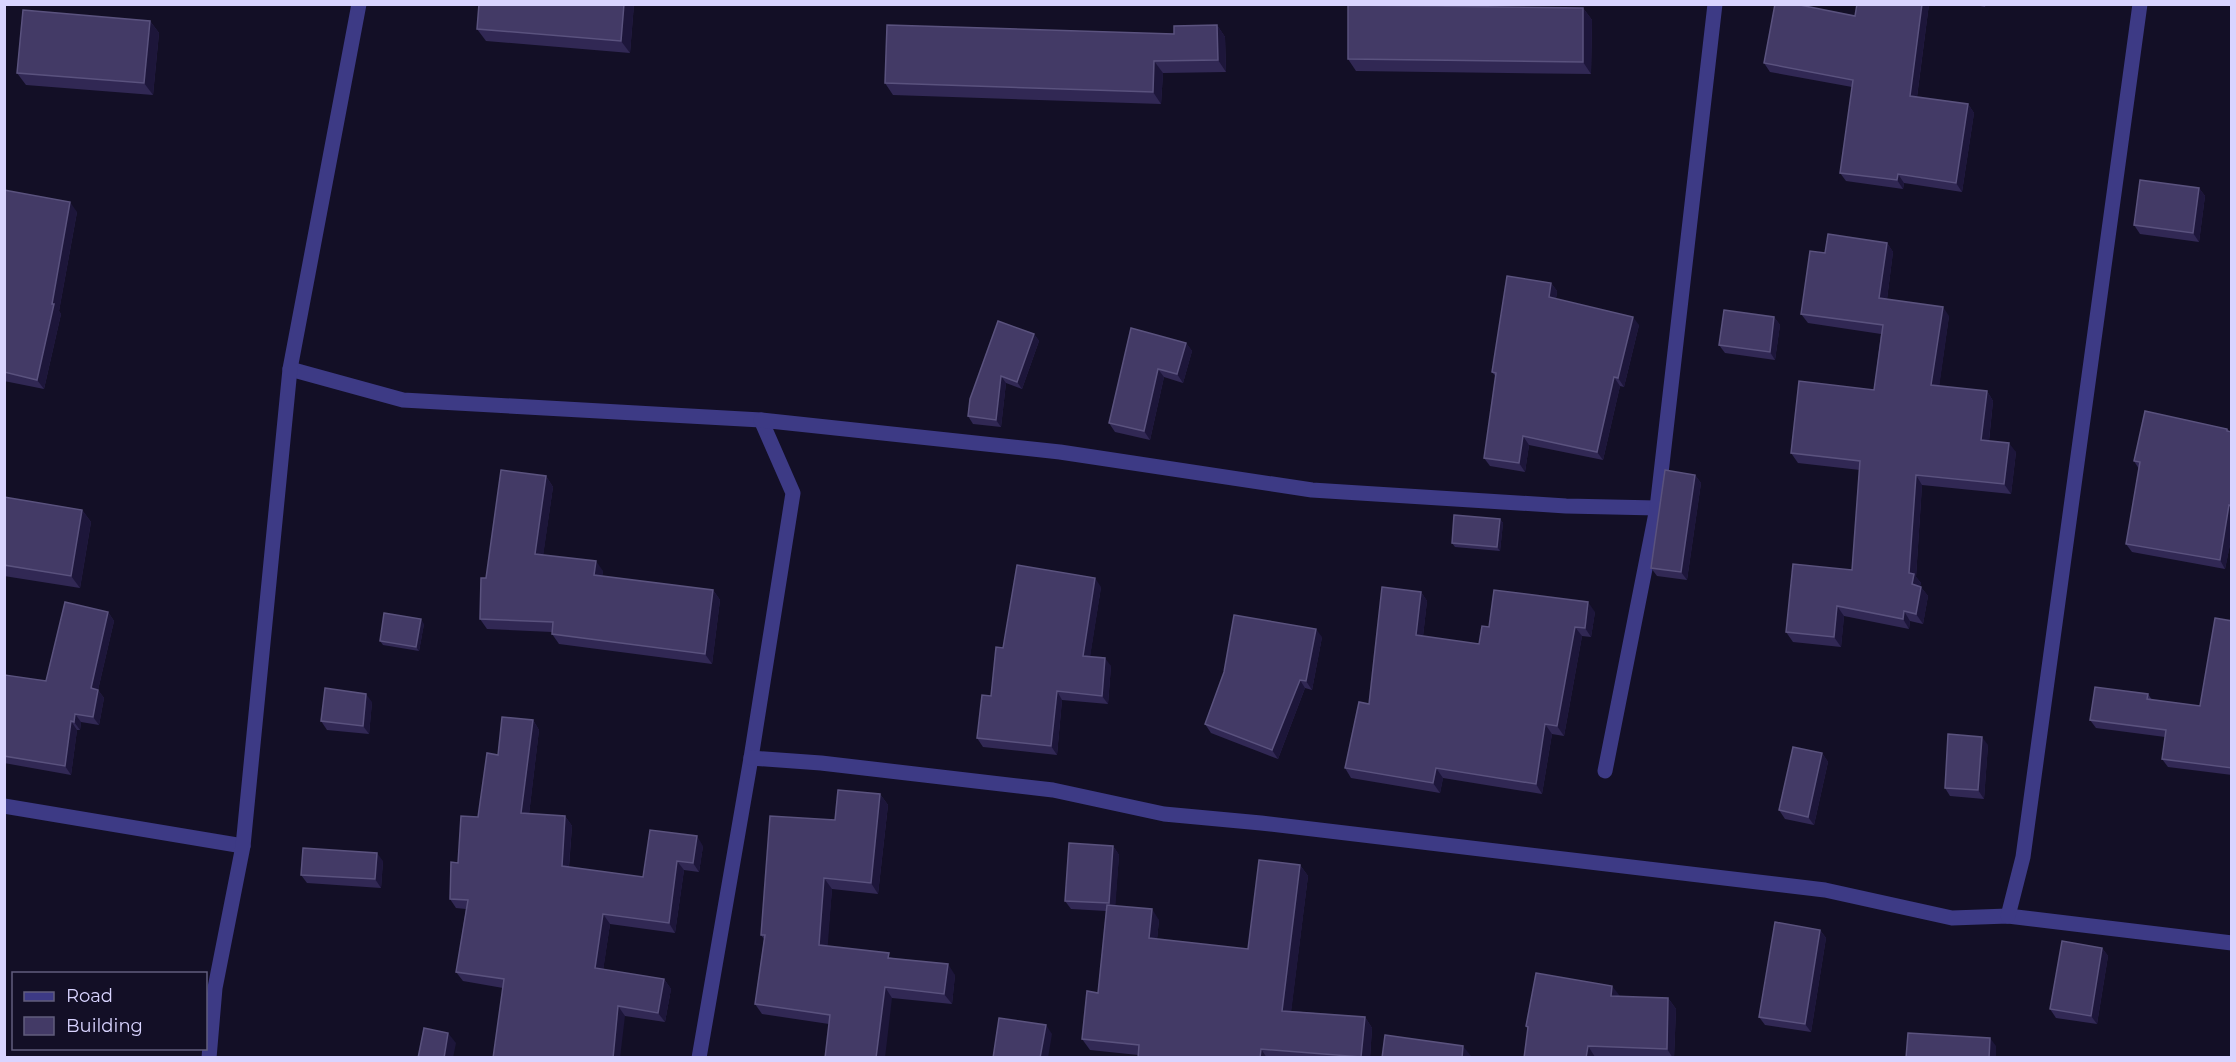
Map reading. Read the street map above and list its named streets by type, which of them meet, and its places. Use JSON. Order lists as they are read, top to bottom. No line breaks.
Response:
{"legend":["Road","Building"]}
